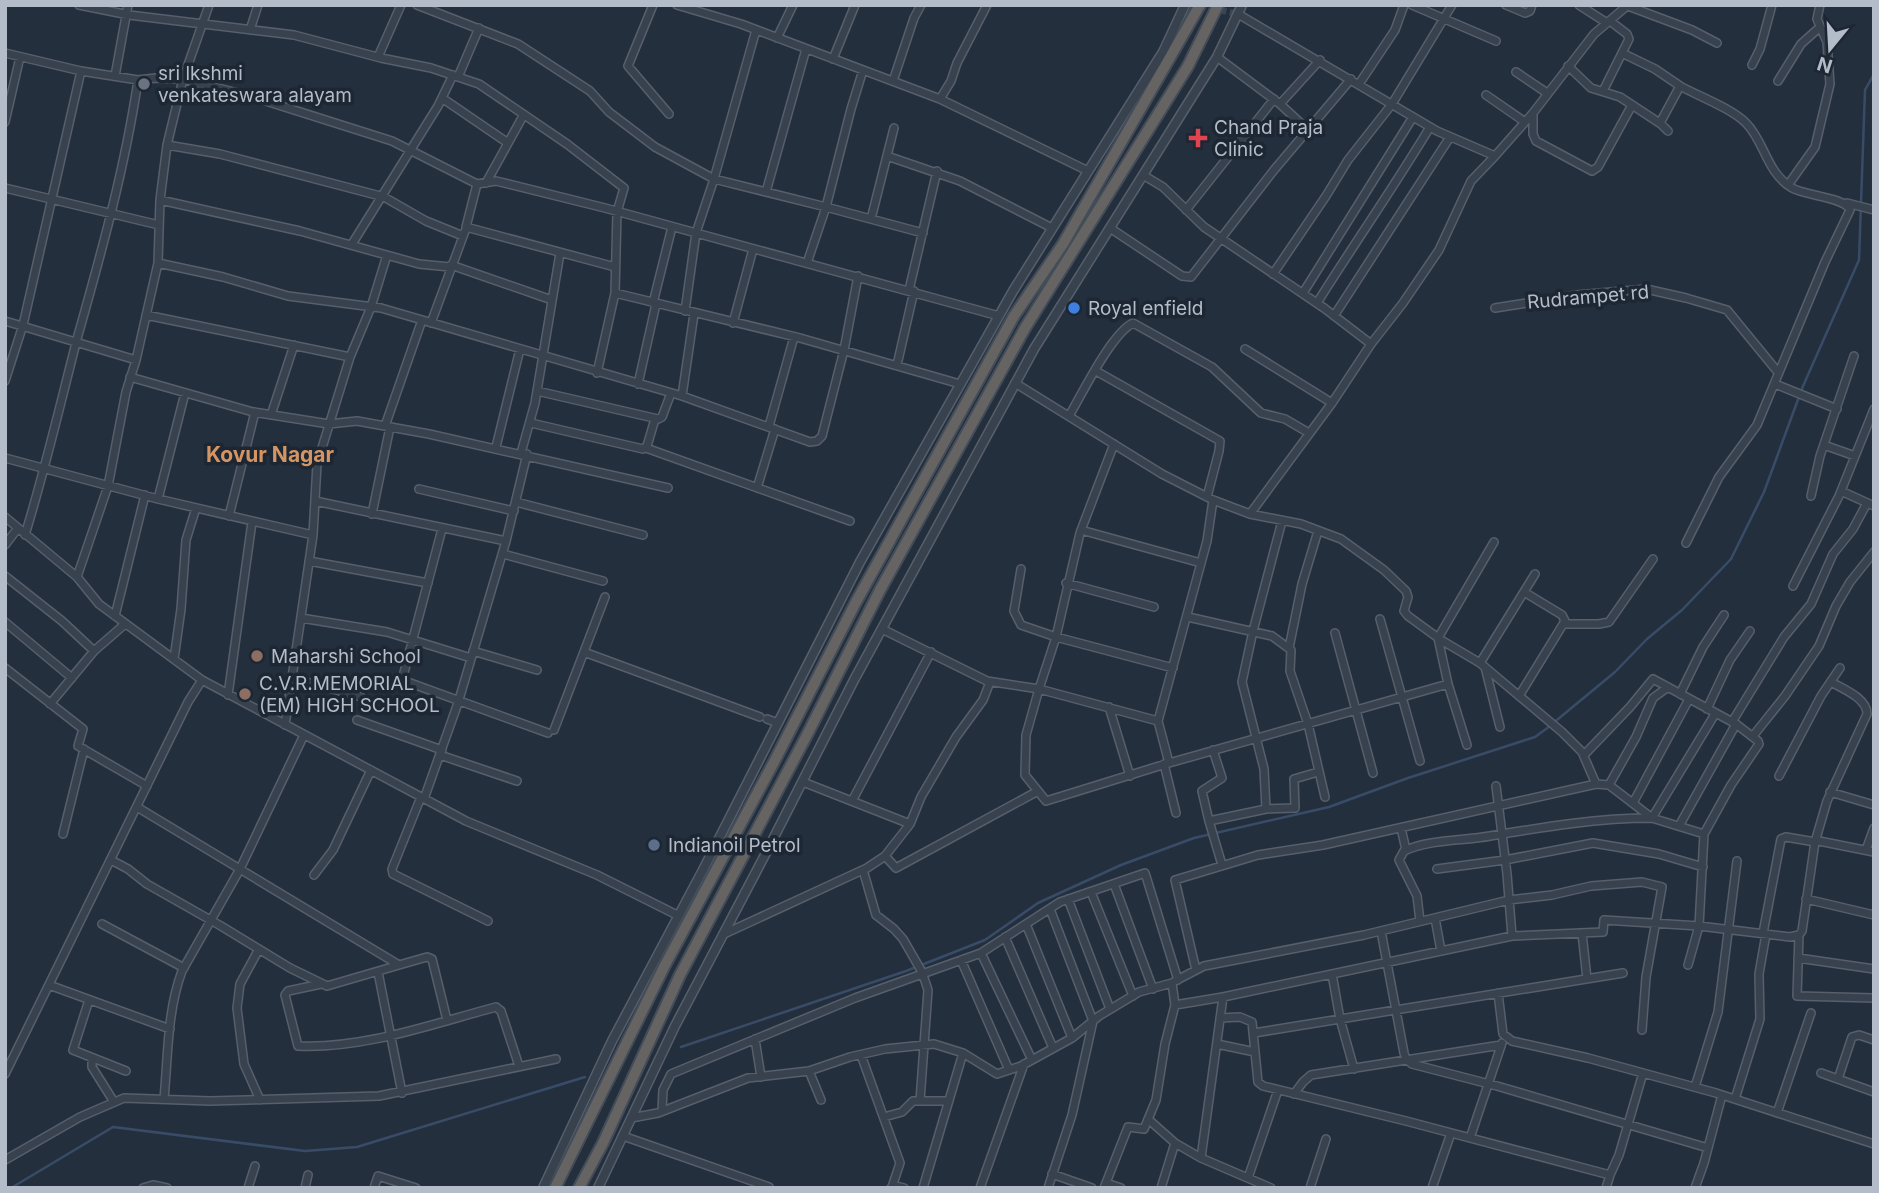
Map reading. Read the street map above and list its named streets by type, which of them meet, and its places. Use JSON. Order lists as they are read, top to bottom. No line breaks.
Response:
{"streets":{"street":["Rudrampet rd"]},"districts":["Kovur Nagar"],"places":{"other":["sri lkshmi venkateswara alayam","Royal enfield","Maharshi School","C.V.R.MEMORIAL (EM) HIGH SCHOOL","Indianoil Petrol"],"health":["Chand Praja Clinic"]},"north":"bottom"}
